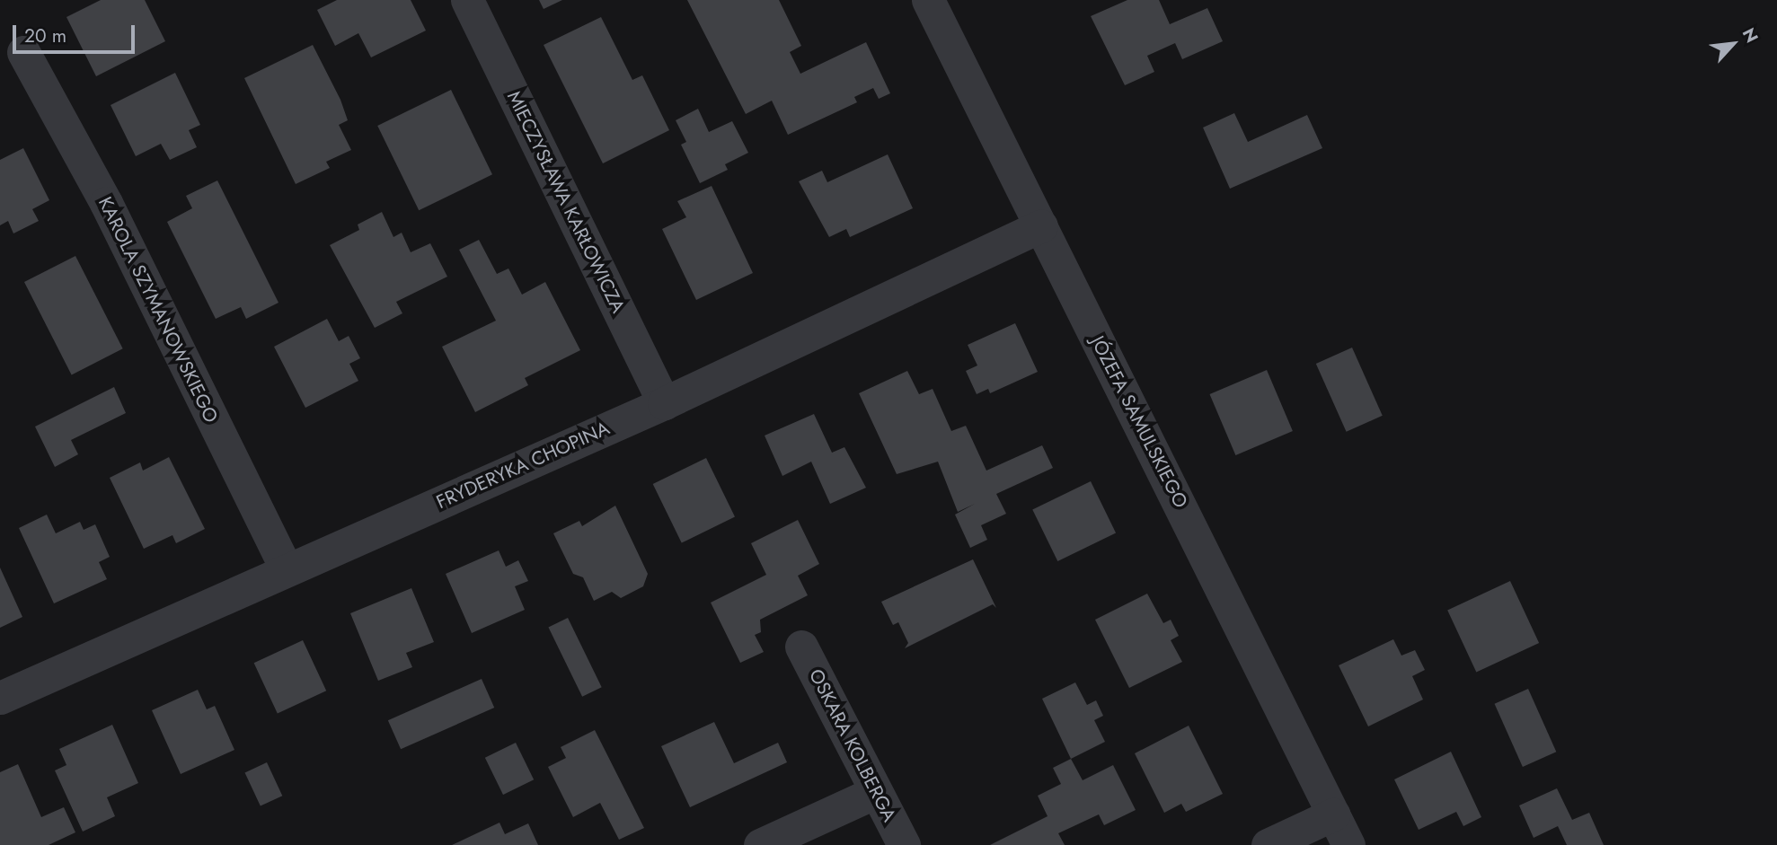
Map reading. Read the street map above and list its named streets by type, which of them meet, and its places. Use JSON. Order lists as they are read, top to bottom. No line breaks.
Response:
{"streets":{"street":["MIECZYSŁAWA KARŁOWICZA","KAROLA SZYMANOWSKIEGO","JÓZEFA SAMULSKIEGO","FRYDERYKA CHOPINA","OSKARA KOLBERGA"]},"crossings":[["MIECZYSŁAWA KARŁOWICZA","FRYDERYKA CHOPINA"],["KAROLA SZYMANOWSKIEGO","FRYDERYKA CHOPINA"],["JÓZEFA SAMULSKIEGO","FRYDERYKA CHOPINA"]],"scale_bar":"20 m","north":"top right"}
